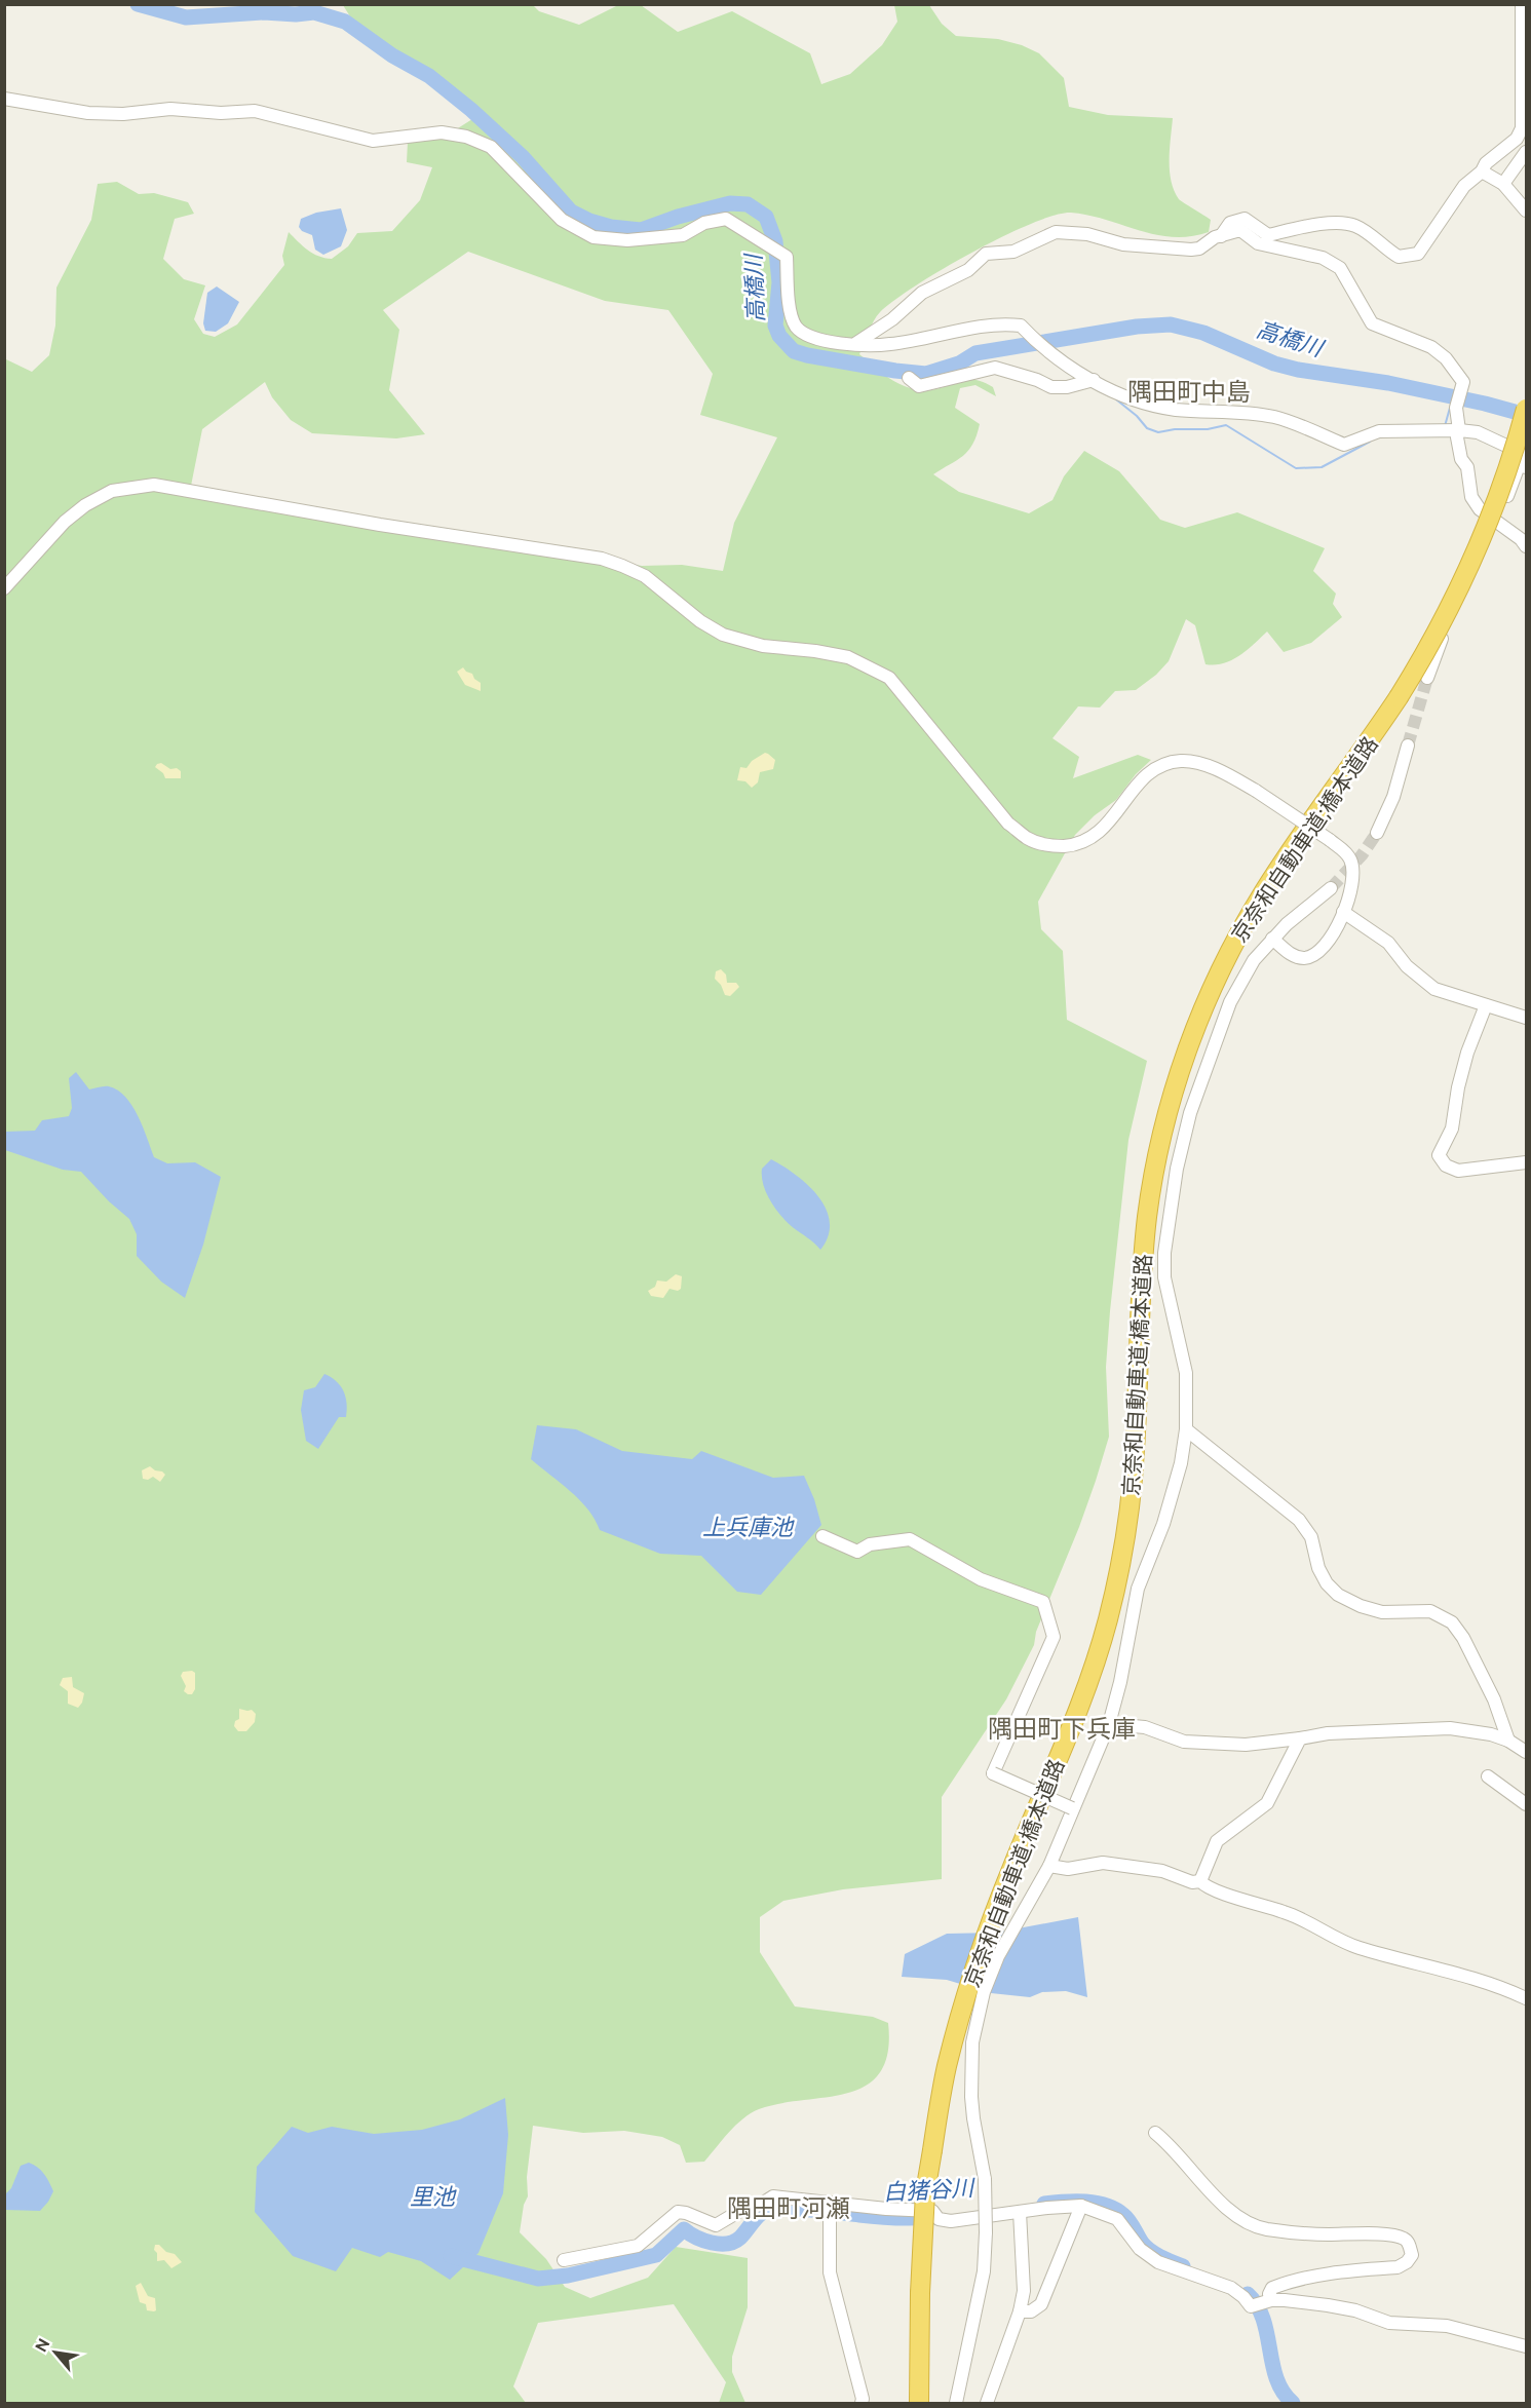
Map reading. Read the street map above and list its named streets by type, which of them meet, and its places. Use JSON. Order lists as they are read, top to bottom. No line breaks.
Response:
{"streets":{"highway":["京奈和自動車道;橋本道路"]},"districts":["隅田町中島","隅田町下兵庫","隅田町河瀬"],"water":["高橋川","上兵庫池","白猪谷川","里池"],"north":"top left"}
